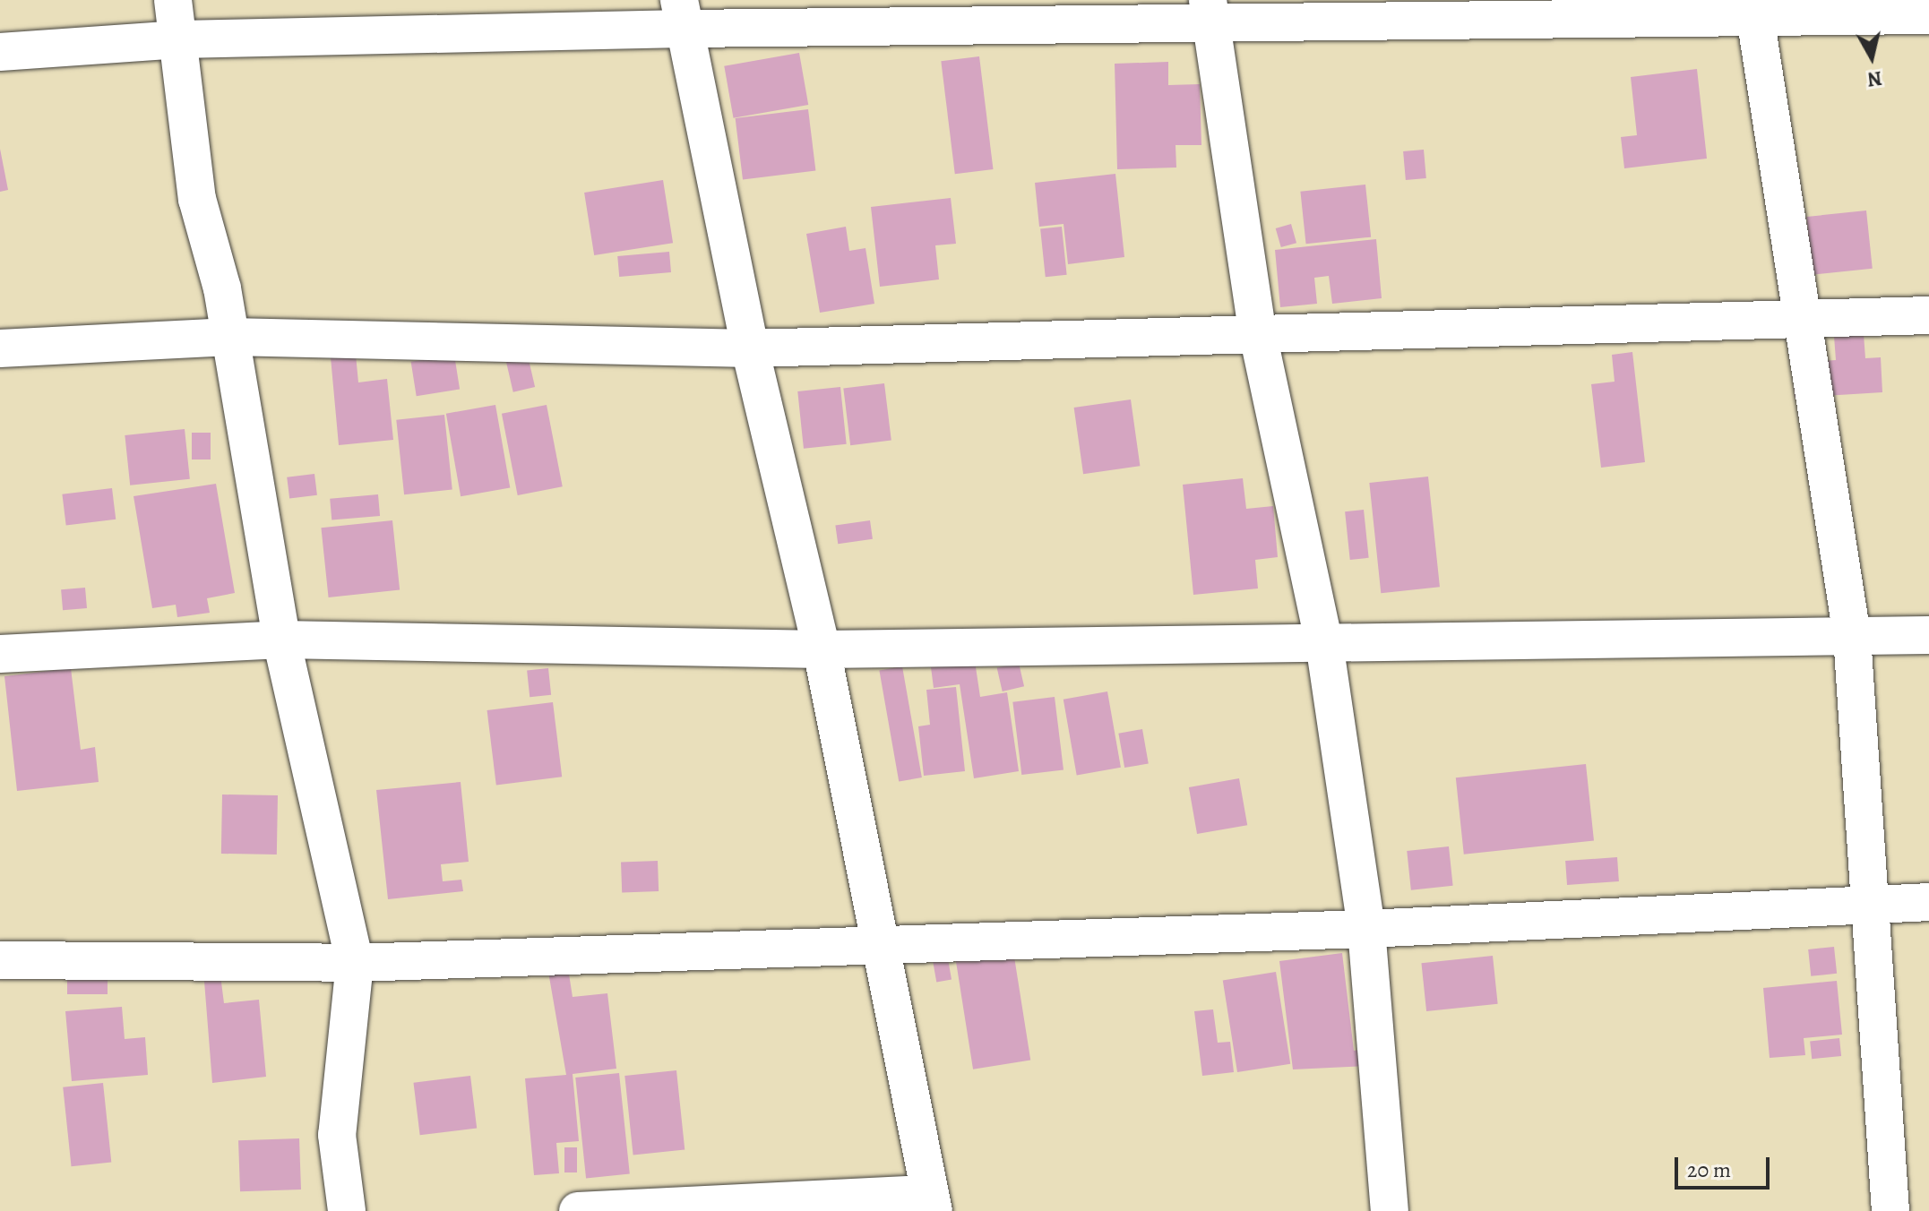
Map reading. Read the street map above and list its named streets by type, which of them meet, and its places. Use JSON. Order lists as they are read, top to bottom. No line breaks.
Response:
{"scale_bar":"20 m","north":"bottom"}
